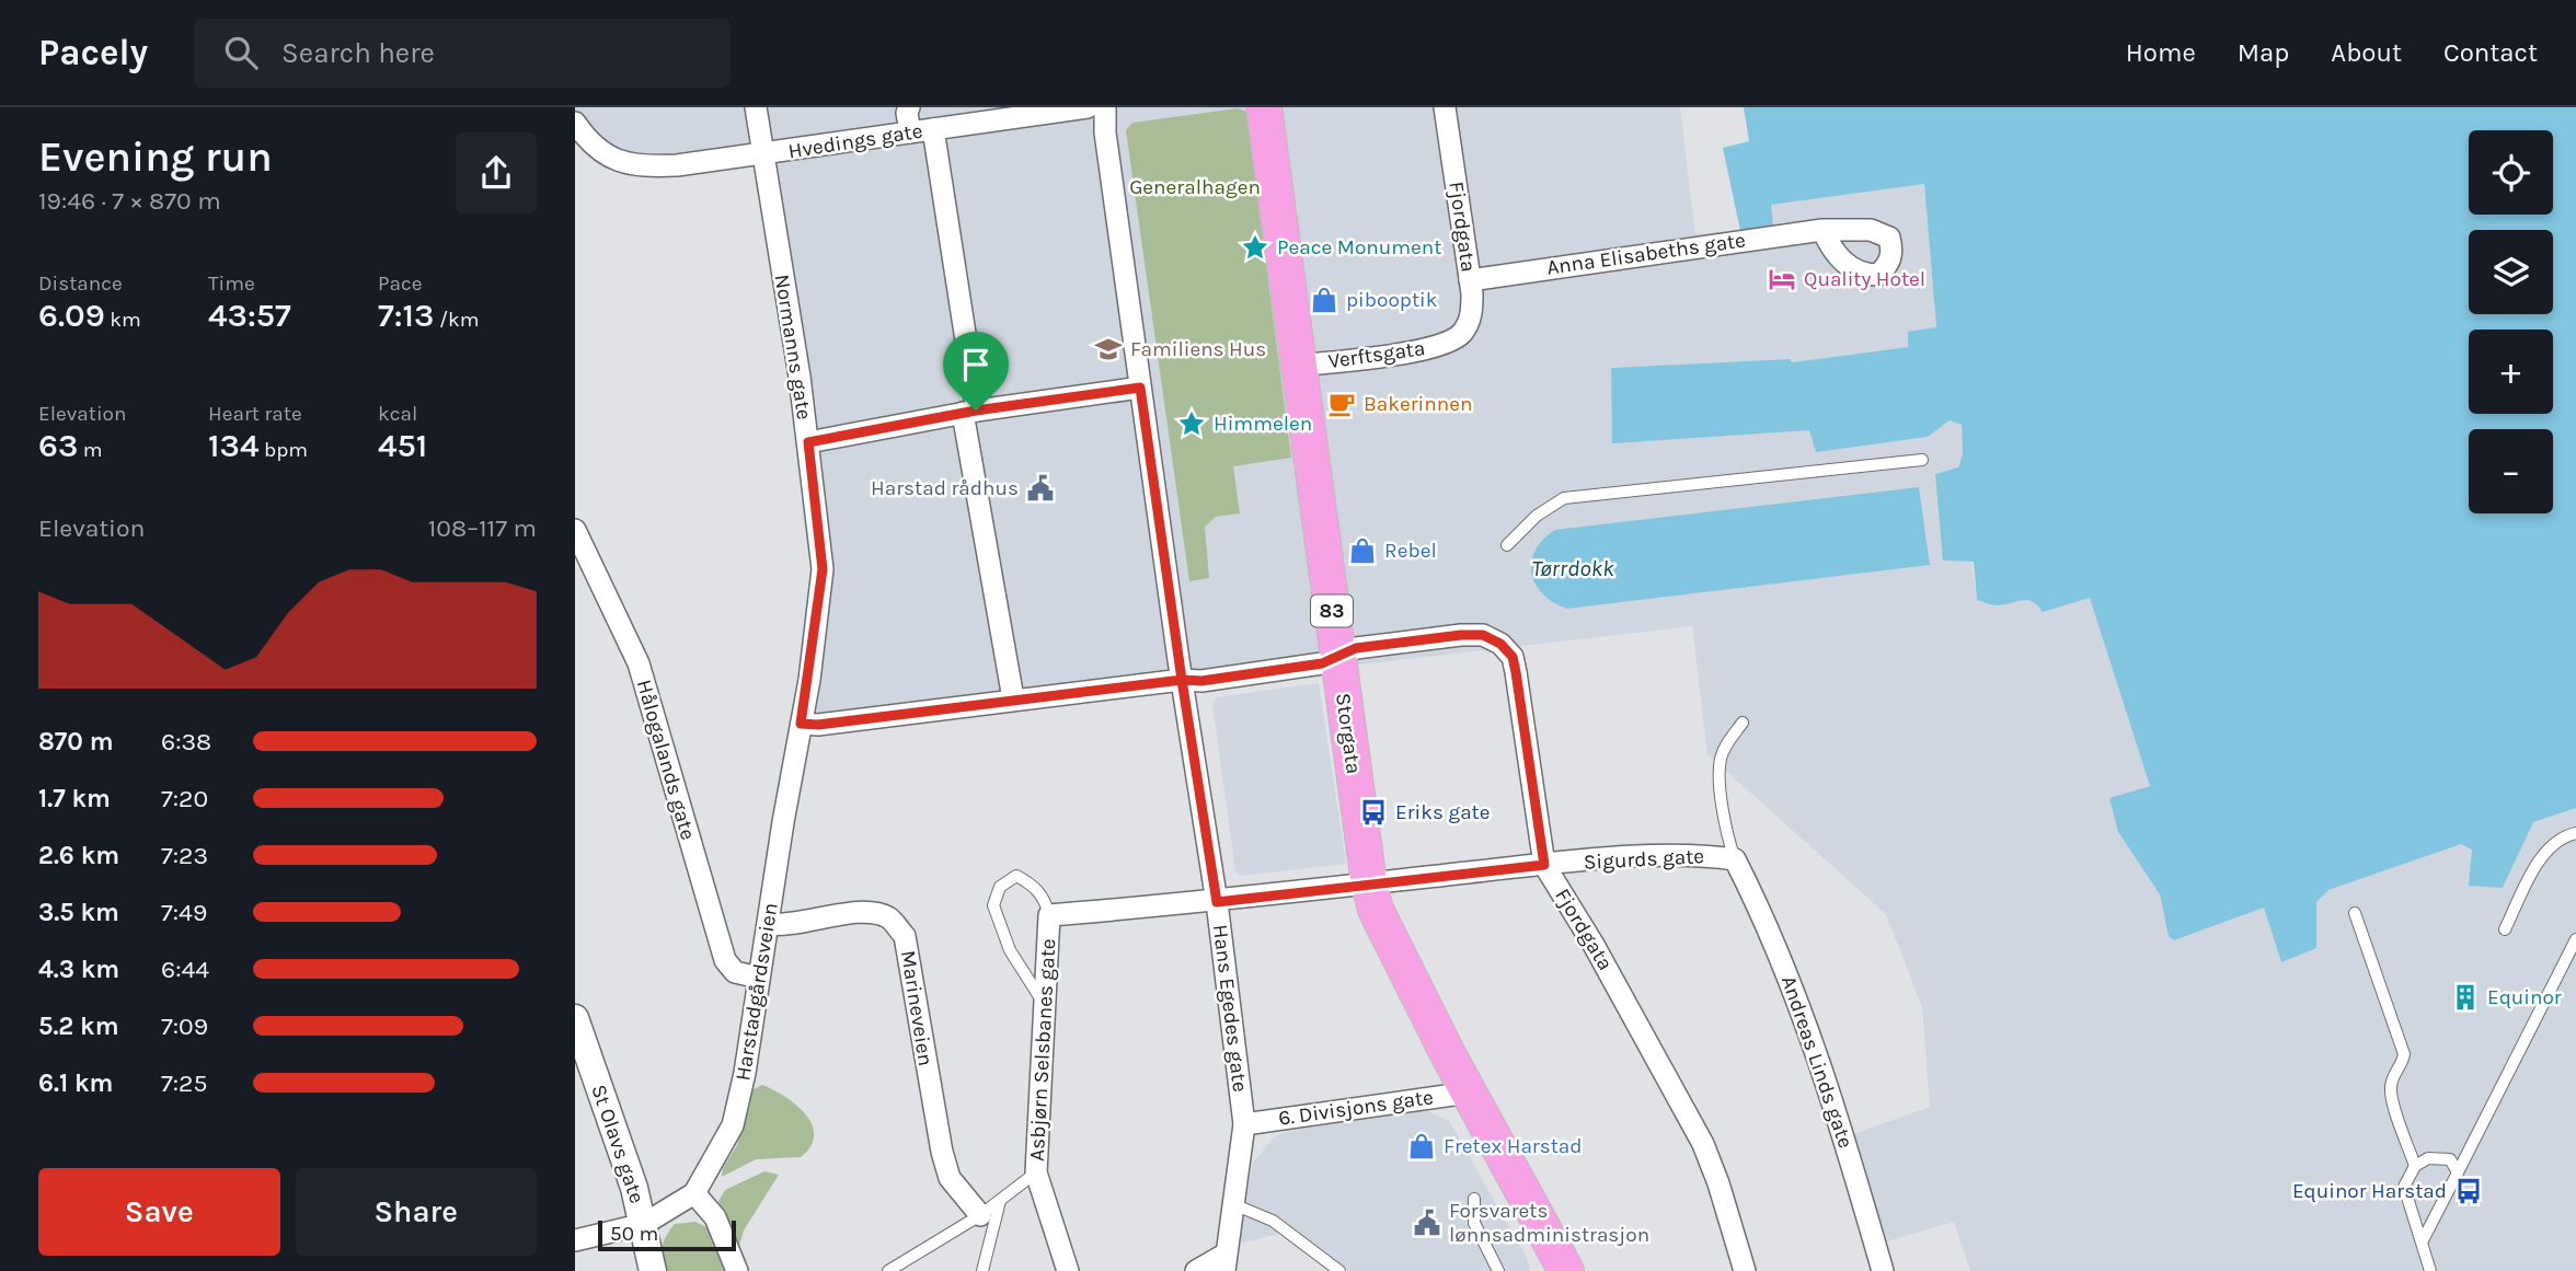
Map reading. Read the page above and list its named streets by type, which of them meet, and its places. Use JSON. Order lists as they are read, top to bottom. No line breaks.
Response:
{"streets":{"highway":["83","Storgata"],"street":["Hvedings gate","Fjordgata","Anna Elisabeths gate","Normanns gate","Verftsgata","Hålogalands gate","Sigurds gate","Harstadgårdsveien","Marineveien","Hans Egedes gate","Asbjørn Selsbanes gate","Andreas Linds gate","6. Divisjons gate","St Olavs gate"]},"crossings":[["Hvedings gate","Normanns gate"],["Fjordgata","Anna Elisabeths gate"],["Fjordgata","Verftsgata"],["Fjordgata","Storgata"],["Fjordgata","Sigurds gate"],["Normanns gate","Harstadgårdsveien"],["Verftsgata","Storgata"],["Storgata","Sigurds gate"],["Storgata","6. Divisjons gate"],["Hålogalands gate","Harstadgårdsveien"],["Sigurds gate","Hans Egedes gate"],["Sigurds gate","Asbjørn Selsbanes gate"],["Sigurds gate","Andreas Linds gate"],["Harstadgårdsveien","Marineveien"],["Harstadgårdsveien","St Olavs gate"],["Hans Egedes gate","6. Divisjons gate"]],"water":["Tørrdokk"],"parks":["Generalhagen"],"places":{"place":["Peace Monument","Himmelen"],"hotel":["Quality Hotel"],"shop":["pibooptik","Rebel","Fretex Harstad"],"school or university":["Familiens Hus"],"cafe":["Bakerinnen"],"public building":["Harstad rådhus","Forsvarets lønnsadministrasjon"],"bus stop":["Eriks gate","Equinor Harstad"],"building":["Equinor"]},"scale_bar":"50 m","page":{"header":"Pacely","search":"Search here","nav":["Home","Map","About","Contact"],"heading":["Evening run","19:46 · 7 × 870 m"],"map_buttons":["+","−"],"stats":[["Distance","6.09 km"],["Time","43:57"],["Pace","7:13 /km"],["Elevation","63 m"],["Heart rate","134 bpm"],["kcal","451"]],"chart":["Elevation","108–117 m"],"list":[{"name":"870 m","note":"6:38"},{"name":"1.7 km","note":"7:20"},{"name":"2.6 km","note":"7:23"},{"name":"3.5 km","note":"7:49"},{"name":"4.3 km","note":"6:44"},{"name":"5.2 km","note":"7:09"},{"name":"6.1 km","note":"7:25"}],"buttons":["Save","Share"],"scale":"50 m"}}
